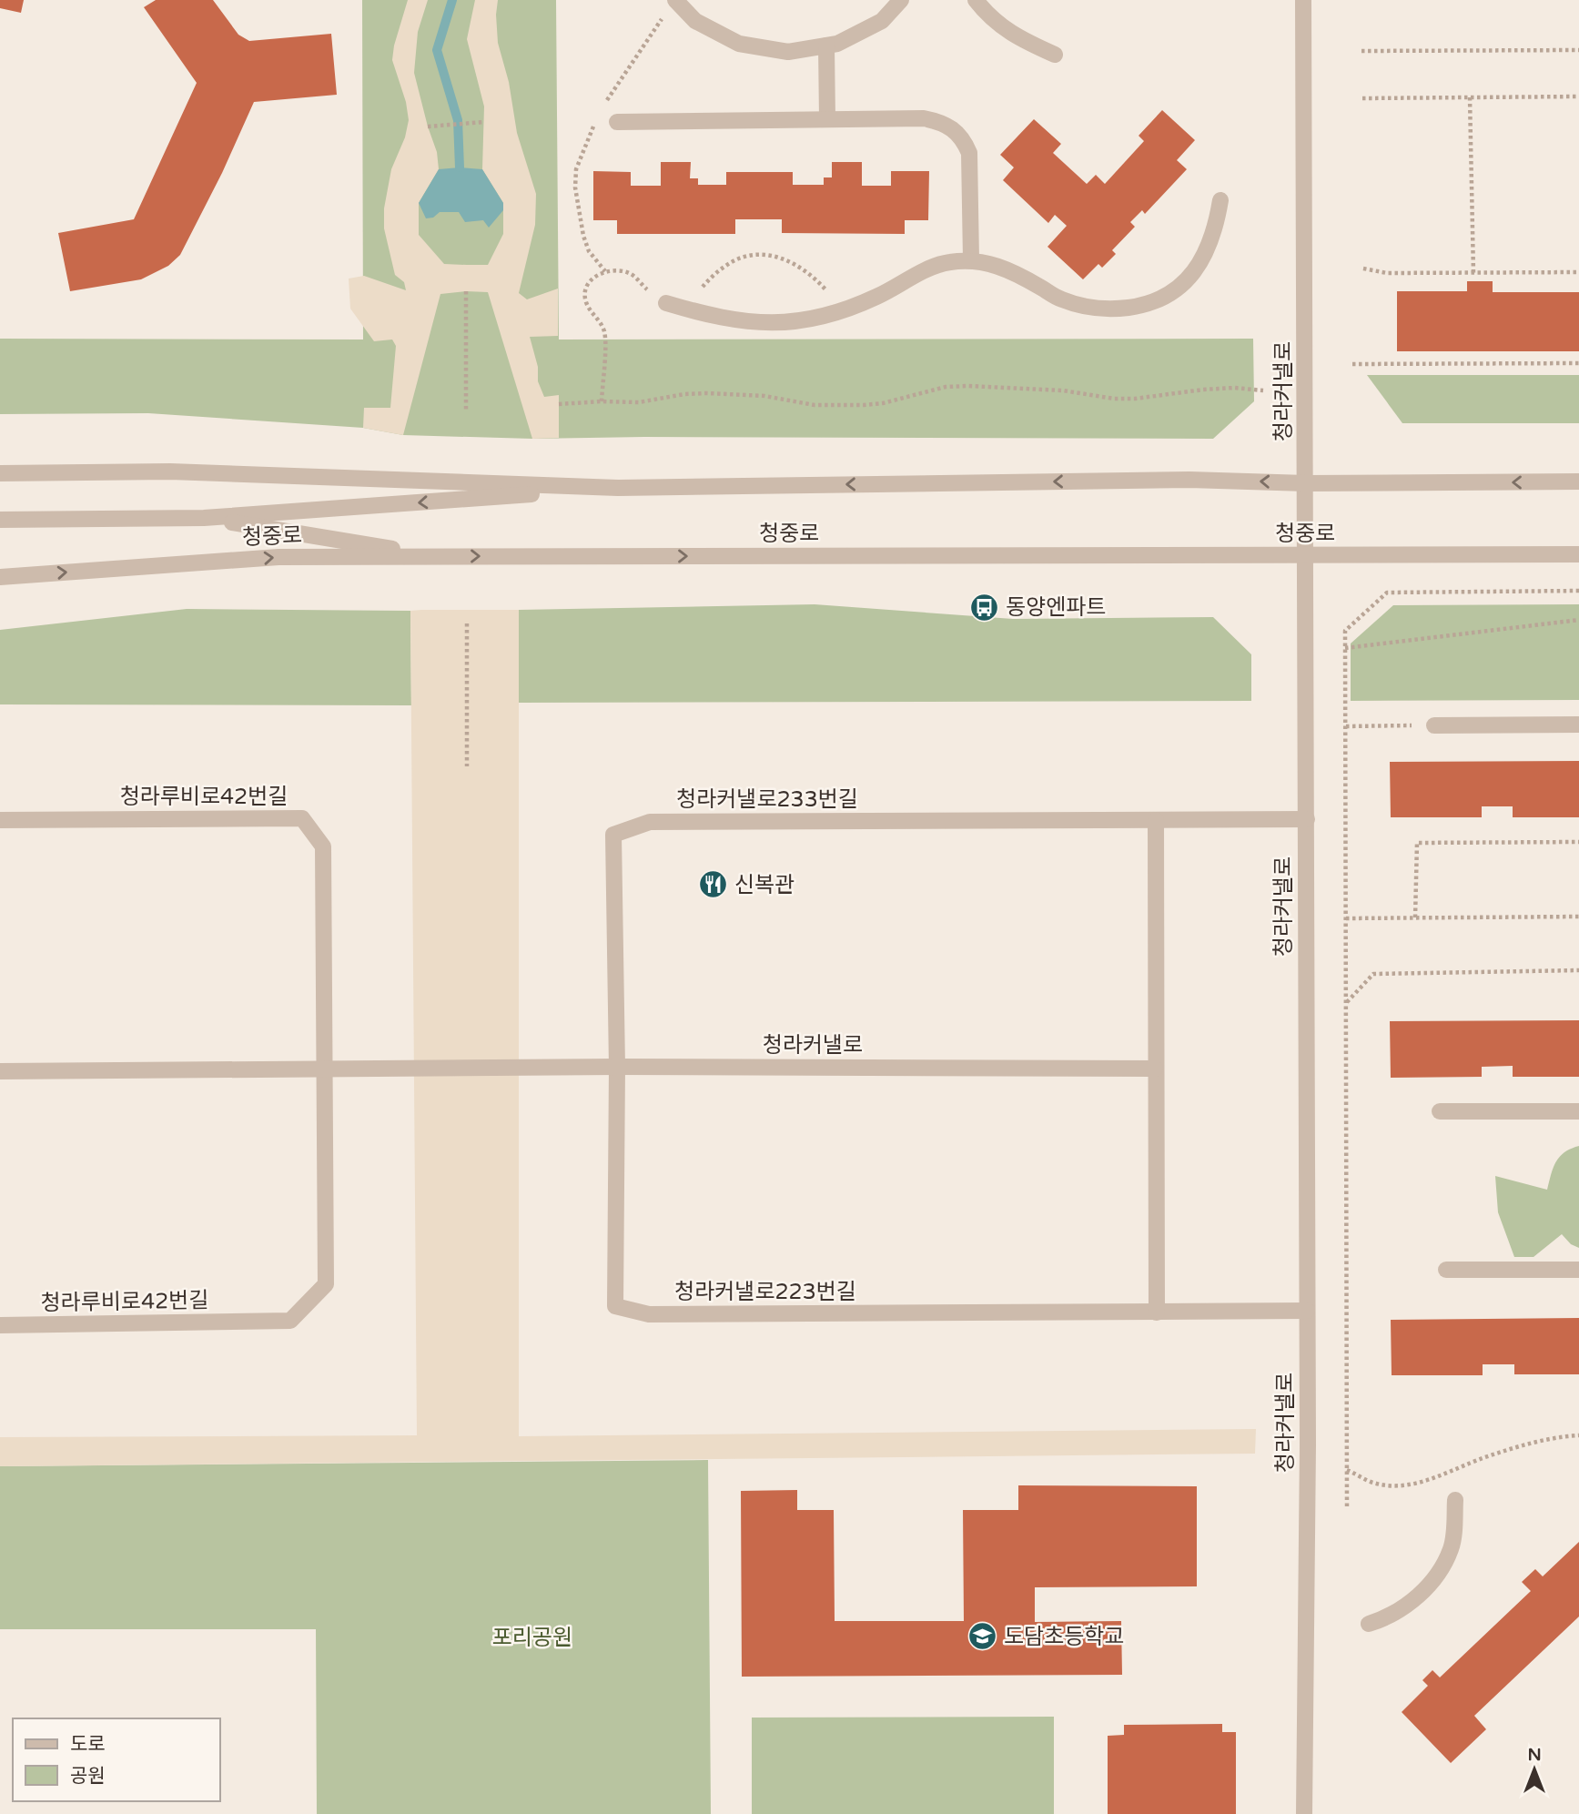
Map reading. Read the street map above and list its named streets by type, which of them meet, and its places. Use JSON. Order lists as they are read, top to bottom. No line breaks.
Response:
{"streets":{"street":["청라커낼로","청중로","청라루비로42번길","청라커낼로233번길","청라커낼로223번길"]},"crossings":[["청라커낼로","청중로"],["청라커낼로","청라루비로42번길"],["청라커낼로","청라커낼로233번길"],["청라커낼로","청라커낼로223번길"],["청라커낼로233번길","청라커낼로223번길"]],"parks":["포리공원"],"places":{"bus stop":["동양엔파트"],"restaurant":["신복관"],"school or university":["도담초등학교"]},"legend":["도로","공원"],"north":"top"}
